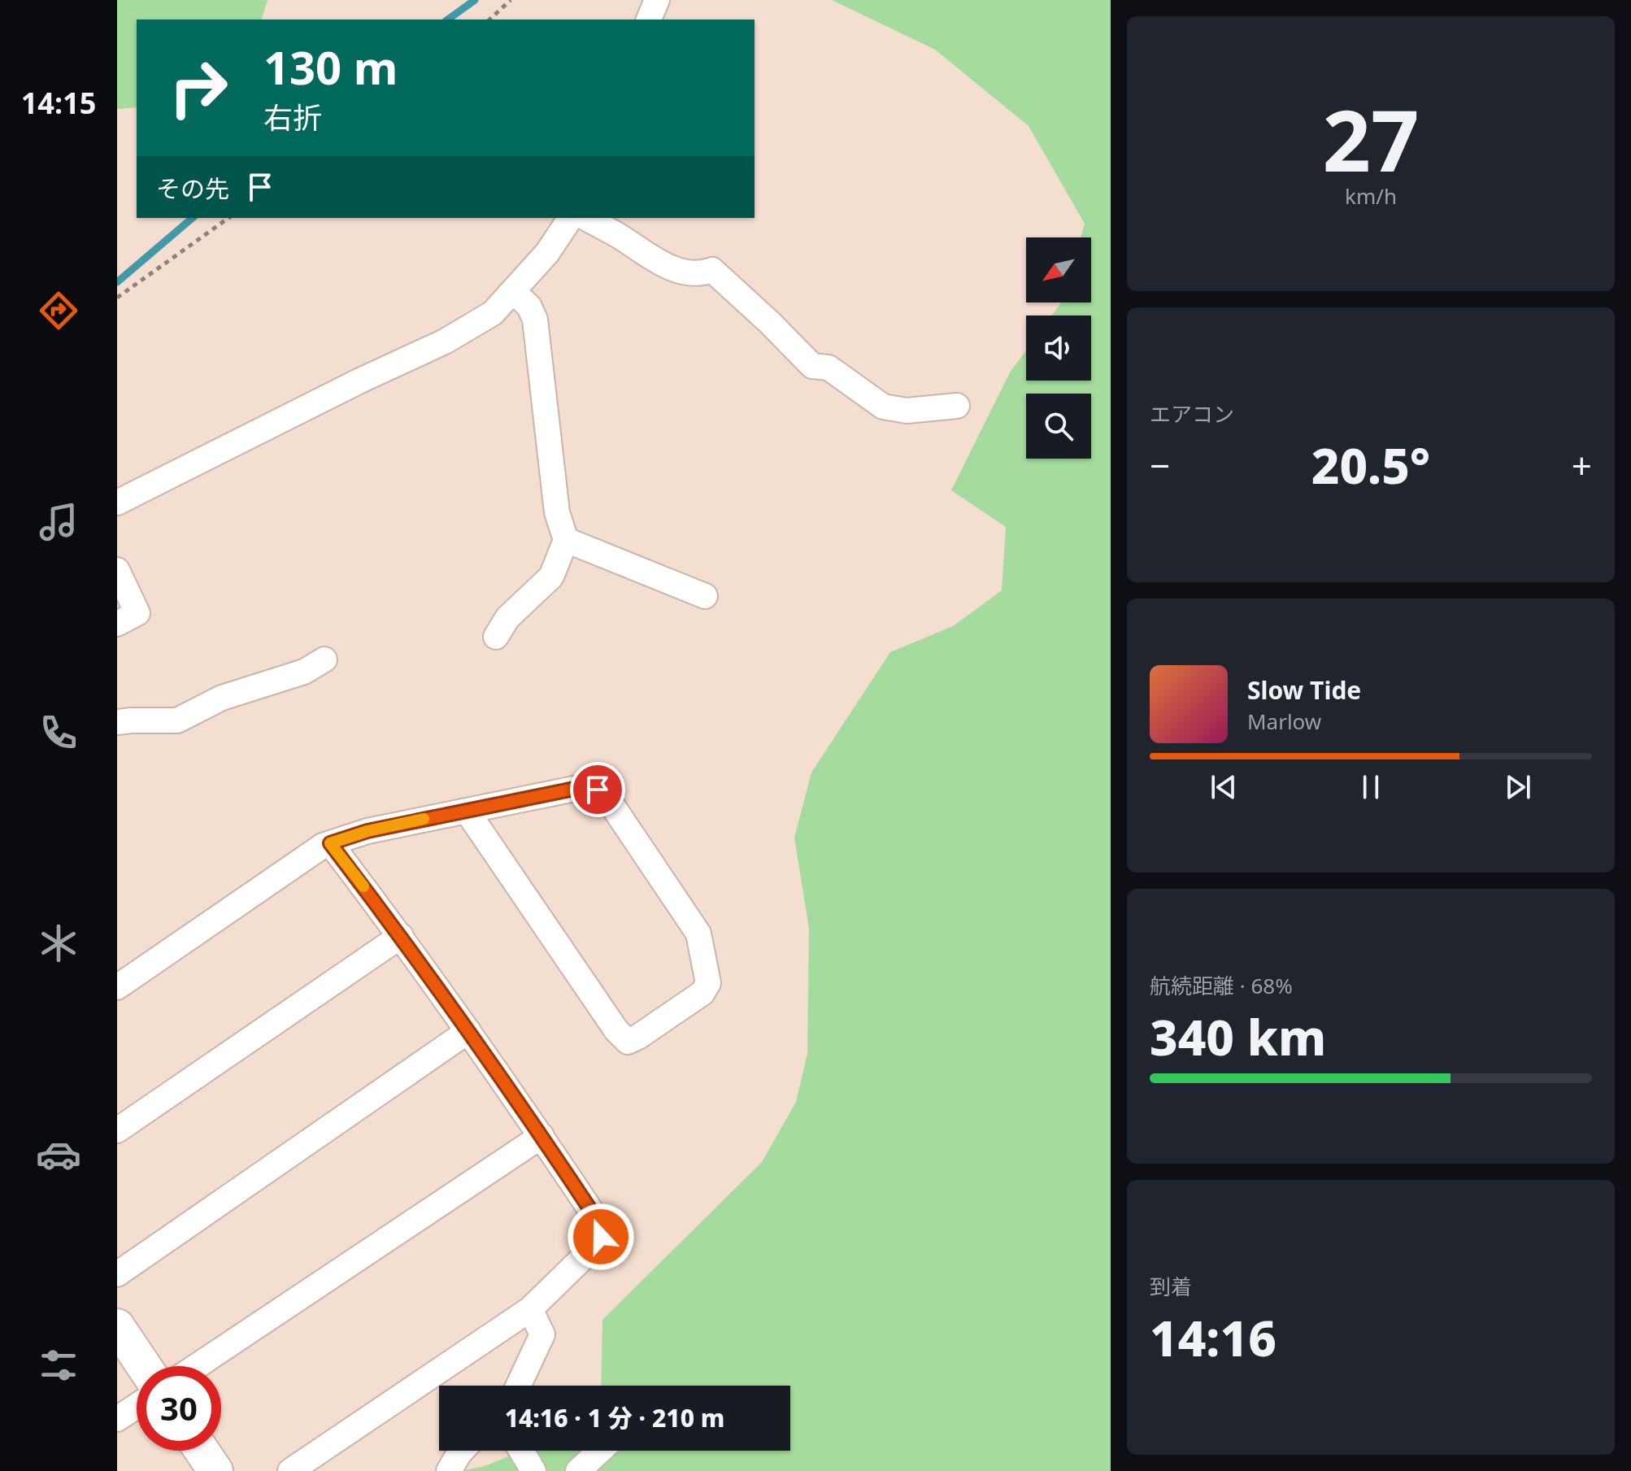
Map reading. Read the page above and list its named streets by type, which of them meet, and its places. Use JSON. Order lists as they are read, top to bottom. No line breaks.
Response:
{"north":"bottom left","page":{"tabs":"14:15","tile":[["27","km/h"],"エアコン",["航続距離 · 68%","340 km"],["到着","14:16"]],"turn":["130 m","右折"],"then":"その先","heat":["−","20.5°","+"],"song":["Slow Tide","Marlow"],"limit":"30","trip":"14:16 · 1 分 · 210 m"}}
